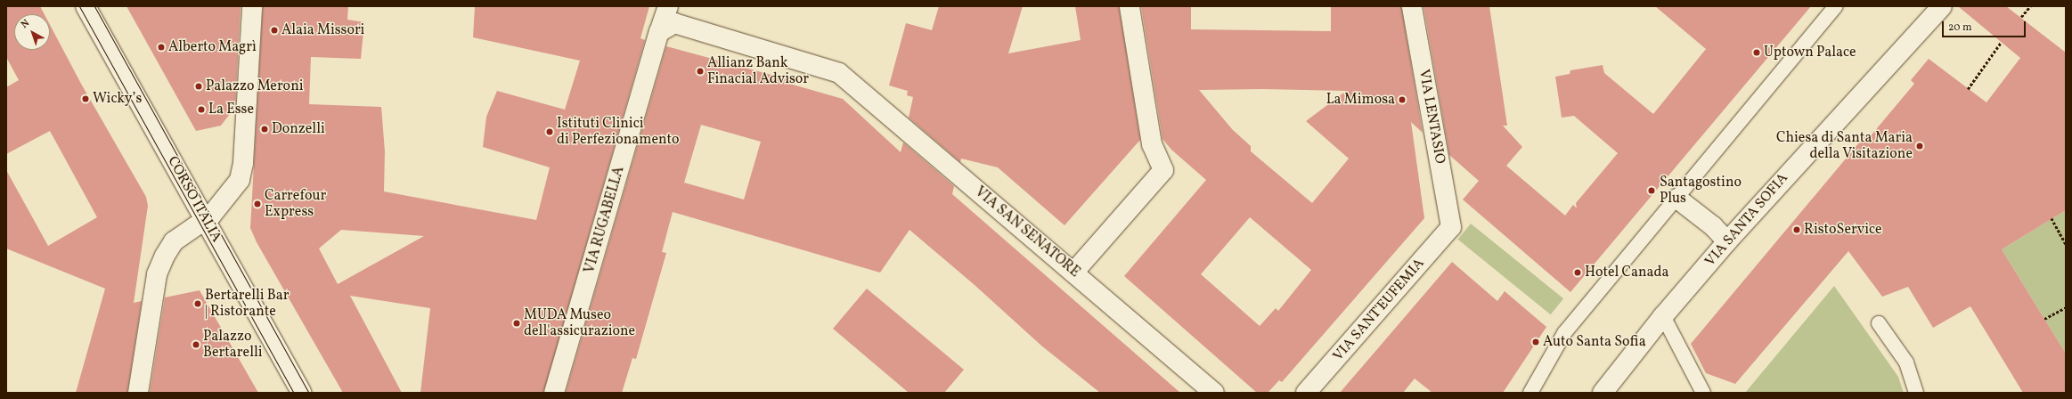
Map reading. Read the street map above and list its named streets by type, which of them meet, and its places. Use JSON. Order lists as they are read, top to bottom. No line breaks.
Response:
{"streets":{"street":["VIA LENTASIO","CORSO ITALIA","VIA RUGABELLA","VIA SANTA SOFIA","VIA SAN SENATORE","VIA SANT'EUFEMIA"]},"crossings":[["VIA LENTASIO","VIA SANT'EUFEMIA"],["VIA RUGABELLA","VIA SAN SENATORE"]],"places":["Alaia Missori","Alberto Magrì","Uptown Palace","Allianz Bank Finacial Advisor","Palazzo Meroni","Wicky’s","La Mimosa","La Esse","Donzelli","Istituti Clinici di Perfezionamento","Chiesa di Santa Maria della Visitazione","Santagostino Plus","Carrefour Express","RistoService","Hotel Canada","Bertarelli Bar | Ristorante","MUDA Museo dell'assicurazione","Auto Santa Sofia","Palazzo Bertarelli"],"scale_bar":"20 m","north":"top left"}
